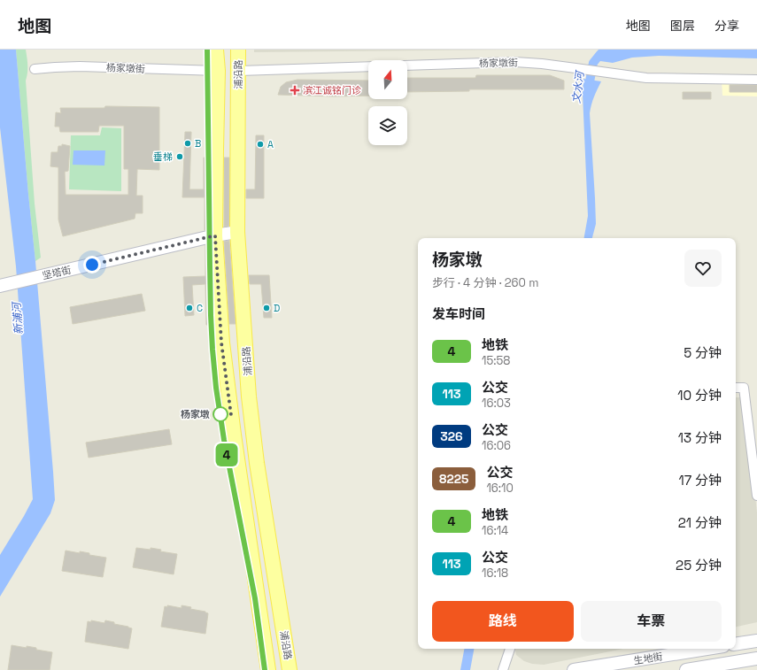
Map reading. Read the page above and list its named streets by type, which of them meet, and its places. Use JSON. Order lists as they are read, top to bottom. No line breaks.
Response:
{"streets":{"main road":["浦沿路"],"street":["杨家墩街","坚塔街","生地街"]},"crossings":[["杨家墩街","浦沿路"],["浦沿路","坚塔街"]],"water":["文水河","新浦河"],"places":{"health":["滨江诚铭门诊"],"other":["B","A","垂梯","C","D","杨家墩"]},"lines":["metro line 4"],"north":"top","page":{"header":"地图","nav":["地图","图层","分享"],"on_map":"4","heading":[["杨家墩","步行 · 4 分钟 · 260 m"],"发车时间"],"list":[{"mark":"4","name":"地铁","note":"15:58","value":"5 分钟"},{"mark":"113","name":"公交","note":"16:03","value":"10 分钟"},{"mark":"326","name":"公交","note":"16:06","value":"13 分钟"},{"mark":"8225","name":"公交","note":"16:10","value":"17 分钟"},{"mark":"4","name":"地铁","note":"16:14","value":"21 分钟"},{"mark":"113","name":"公交","note":"16:18","value":"25 分钟"}],"buttons":["路线","车票"]}}
